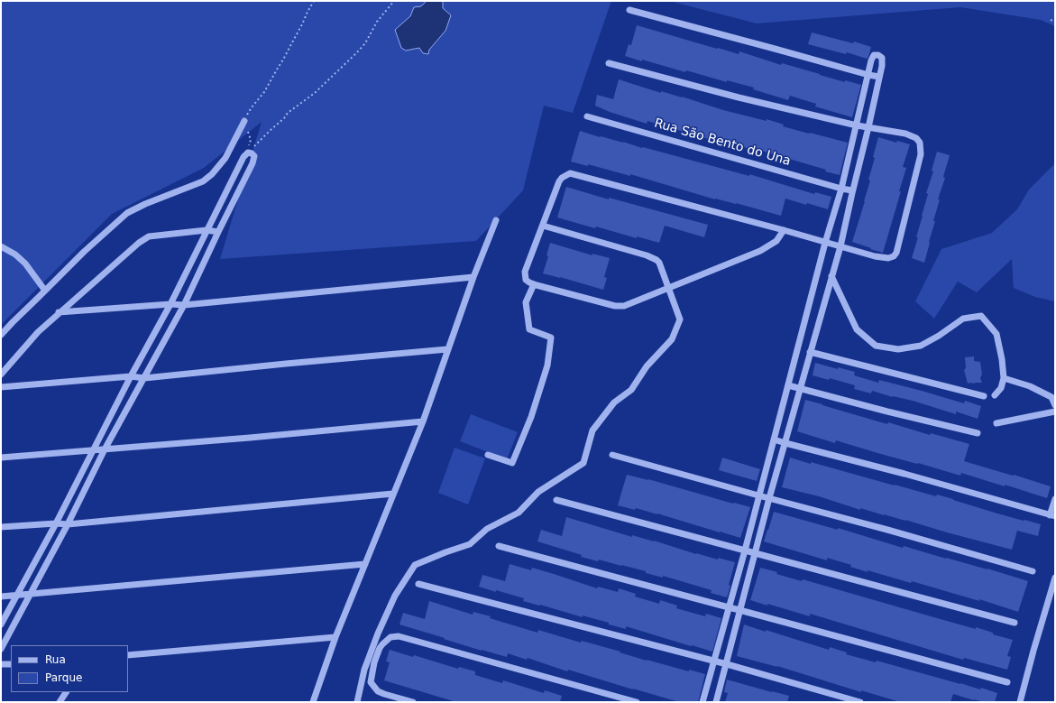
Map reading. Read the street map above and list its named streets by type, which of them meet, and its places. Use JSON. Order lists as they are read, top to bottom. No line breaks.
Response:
{"streets":{"street":["Rua São Bento do Una"]},"legend":["Rua","Parque"]}
